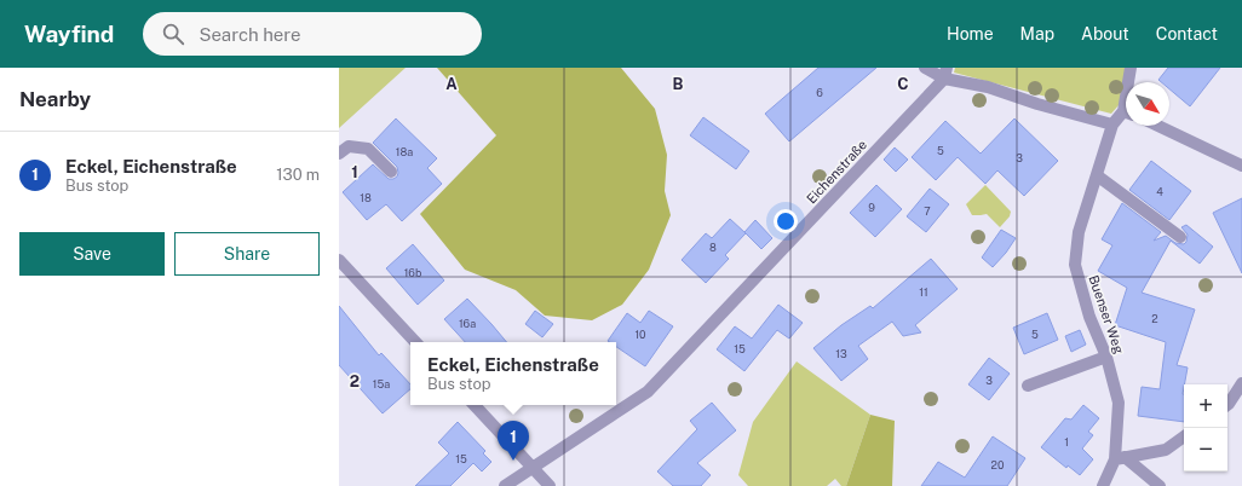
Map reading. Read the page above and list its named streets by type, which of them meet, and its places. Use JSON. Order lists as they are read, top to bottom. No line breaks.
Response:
{"streets":{"street":["Eichenstraße","Buenser Weg"]},"house_numbers":["6","5","18a","3","4","18","9","7","8","16b","11","2","16a","10","5","15","13","3","15a","1","15","20"],"north":"bottom right","page":{"header":"Wayfind","search":"Search here","nav":["Home","Map","About","Contact"],"heading":"Nearby","list":[{"mark":"1","name":"Eckel, Eichenstraße","note":"Bus stop","value":"130 m"}],"buttons":["Save","Share"],"popup":["Eckel, Eichenstraße","Bus stop"],"map_buttons":["+","−"],"pins":"1"},"grid":{"columns":["A","B","C"],"rows":["1","2"]}}
